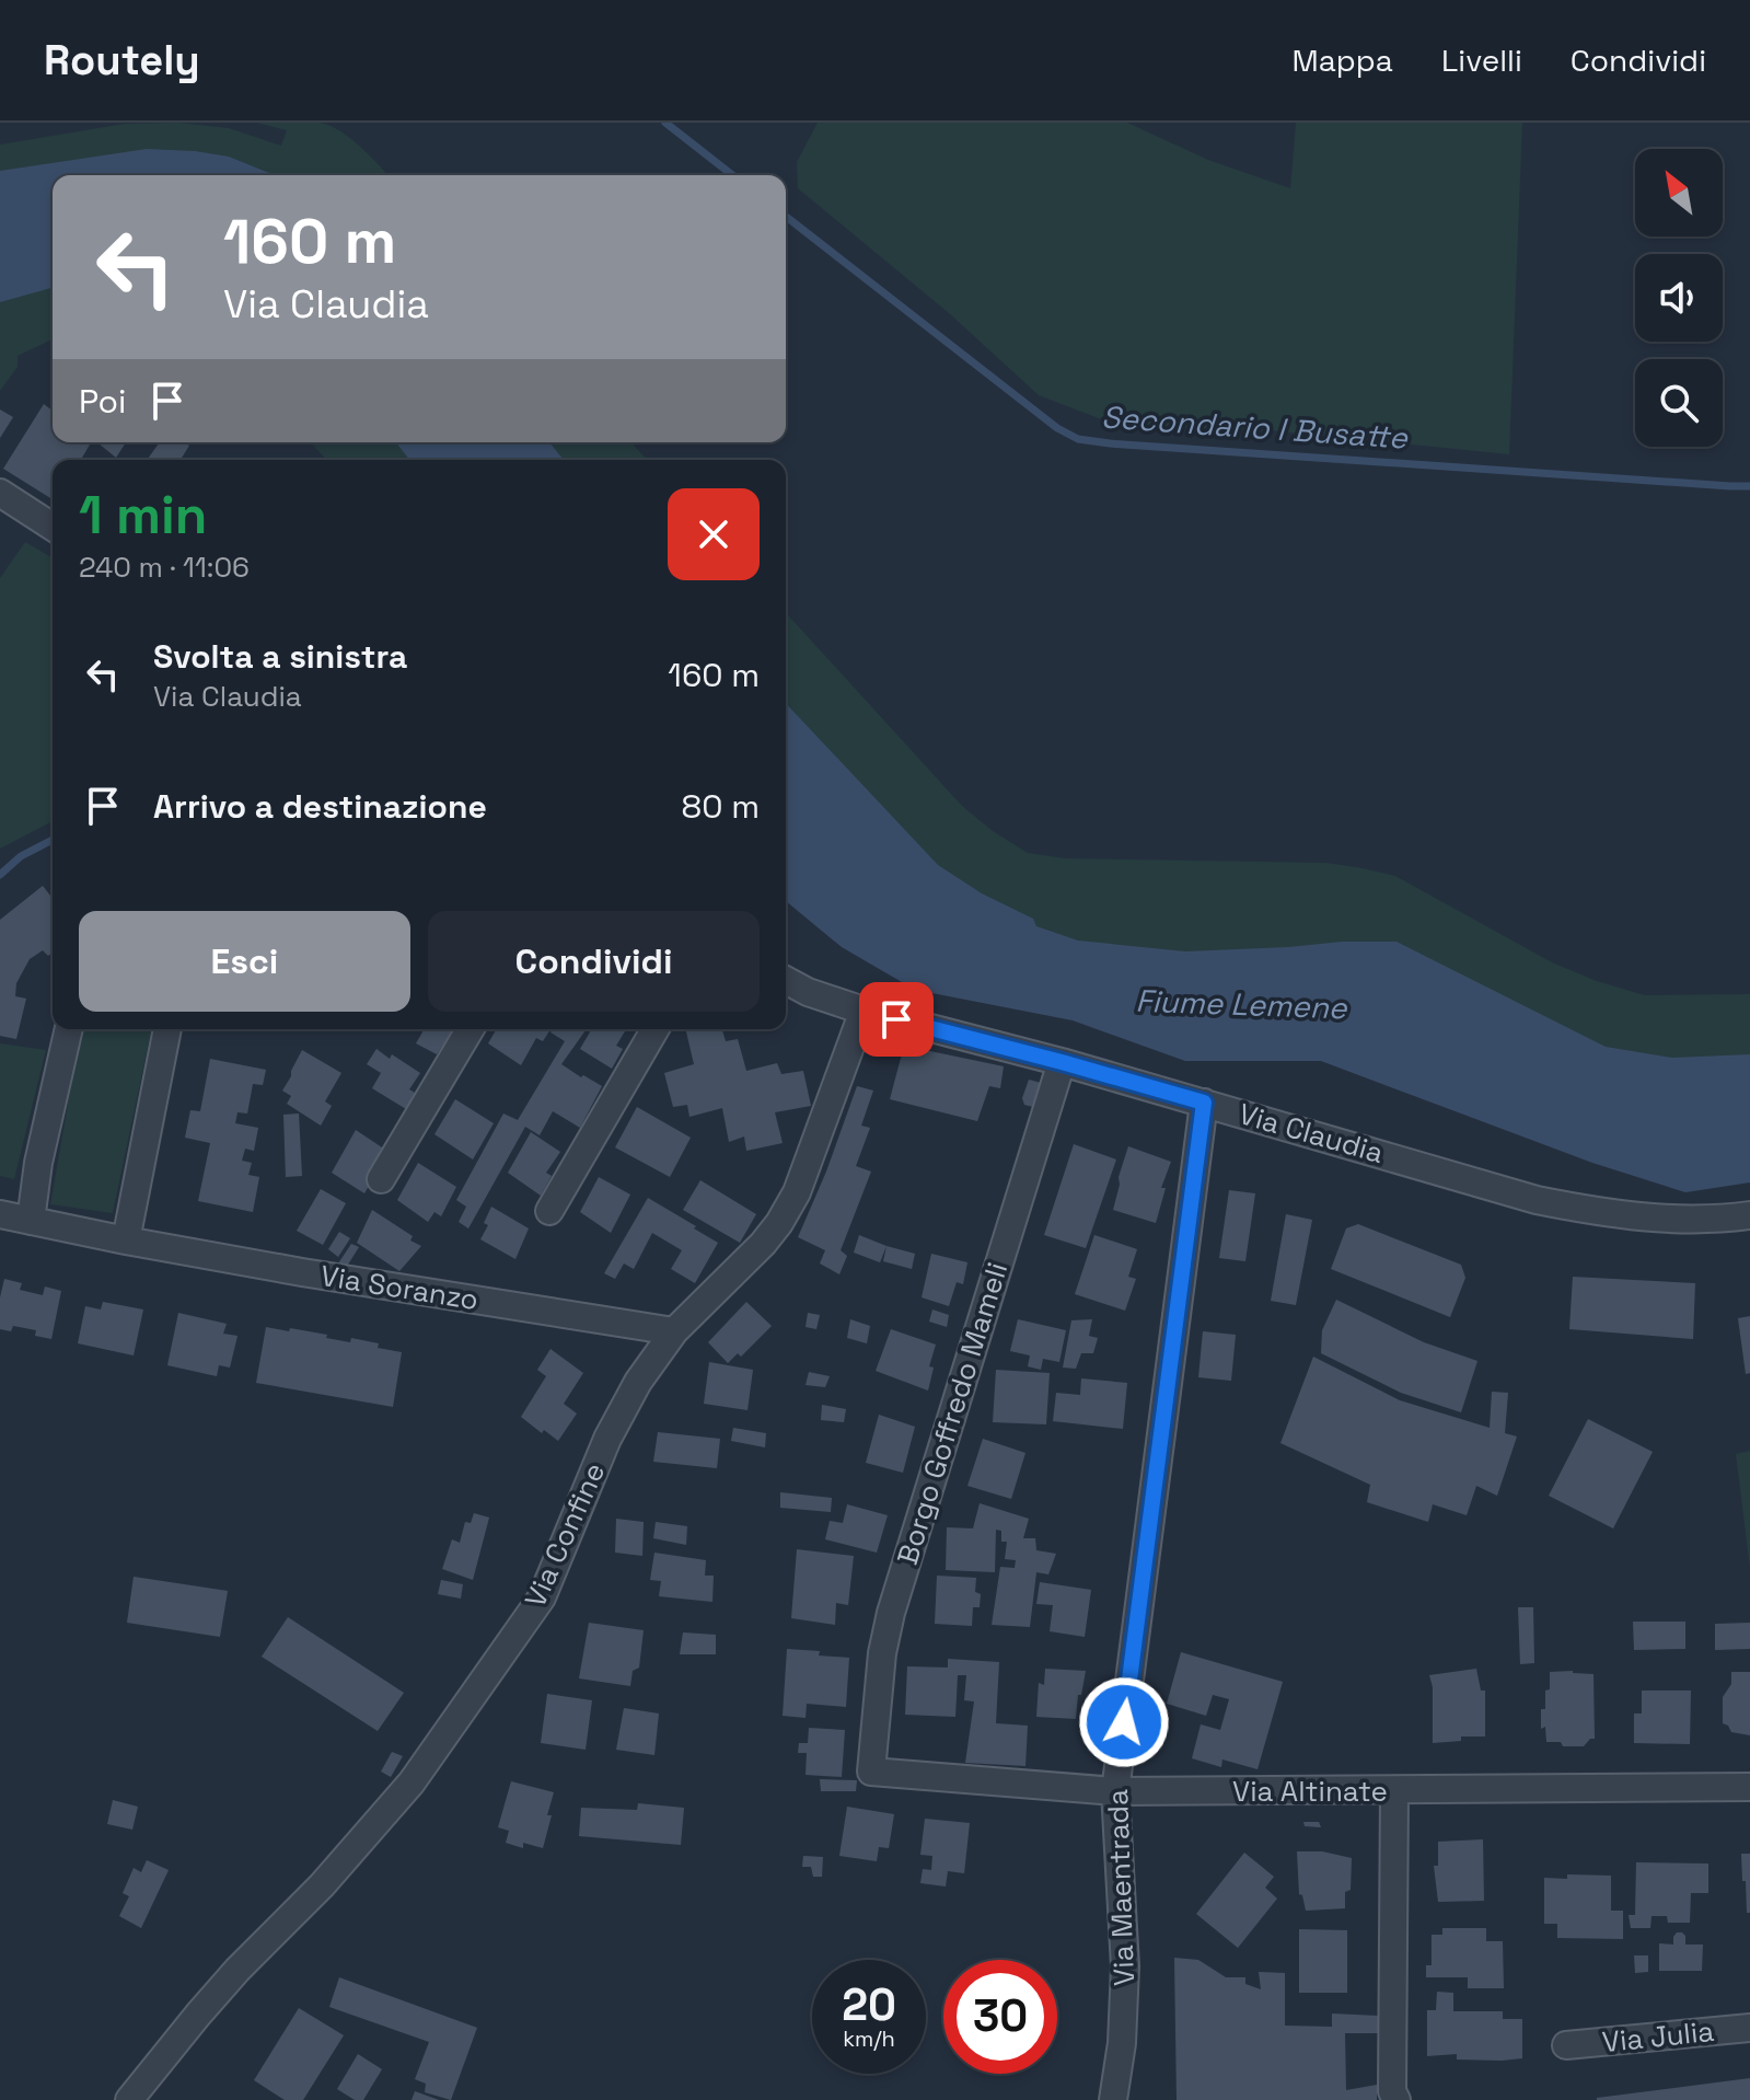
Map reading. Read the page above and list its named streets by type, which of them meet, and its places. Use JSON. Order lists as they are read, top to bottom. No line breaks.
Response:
{"streets":{"street":["Via Claudia","Via Soranzo","Borgo Goffredo Mameli","Via Confine","Via Altinate","Via Maentrada","Via Julia"]},"crossings":[["Via Claudia","Borgo Goffredo Mameli"],["Via Claudia","Via Confine"],["Via Claudia","Via Maentrada"],["Via Soranzo","Via Confine"],["Borgo Goffredo Mameli","Via Altinate"],["Via Altinate","Via Maentrada"]],"water":["Secondario I Busatte","Fiume Lemene"],"north":"top left","page":{"header":"Routely","nav":["Mappa","Livelli","Condividi"],"turn":["160 m","Via Claudia"],"then":"Poi","heading":["1 min","240 m · 11:06"],"list":[{"name":"Svolta a sinistra","note":"Via Claudia","value":"160 m"},{"name":"Arrivo a destinazione","value":"80 m"}],"buttons":["Esci","Condividi"],"speed":"20 km/h","limit":"30"}}
